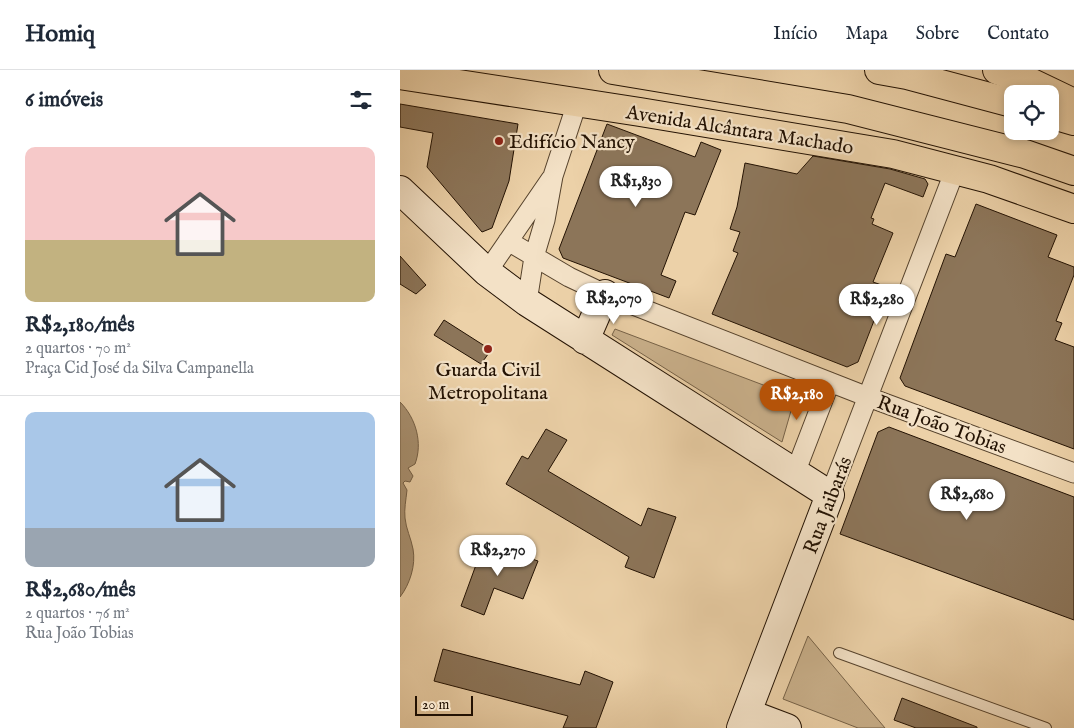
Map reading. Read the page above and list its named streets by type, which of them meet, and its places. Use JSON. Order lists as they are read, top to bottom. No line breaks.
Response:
{"streets":{"main road":["Avenida Alcântara Machado"],"street":["Rua João Tobias","Rua Jaibarás"]},"crossings":[["Avenida Alcântara Machado","Rua Jaibarás"],["Rua João Tobias","Rua Jaibarás"]],"places":["Edifício Nancy","Guarda Civil Metropolitana"],"scale_bar":"20 m","page":{"header":"Homiq","nav":["Início","Mapa","Sobre","Contato"],"heading":"6 imóveis","list":[{"name":"R$2,180/mês","note":"2 quartos · 70 m² · Praça Cid José da Silva Campanella"},{"name":"R$2,680/mês","note":"2 quartos · 76 m² · Rua João Tobias"}],"price":["R$1,830","R$2,070","R$2,280","R$2,180","R$2,680","R$2,270"],"scale":"20 m"}}
